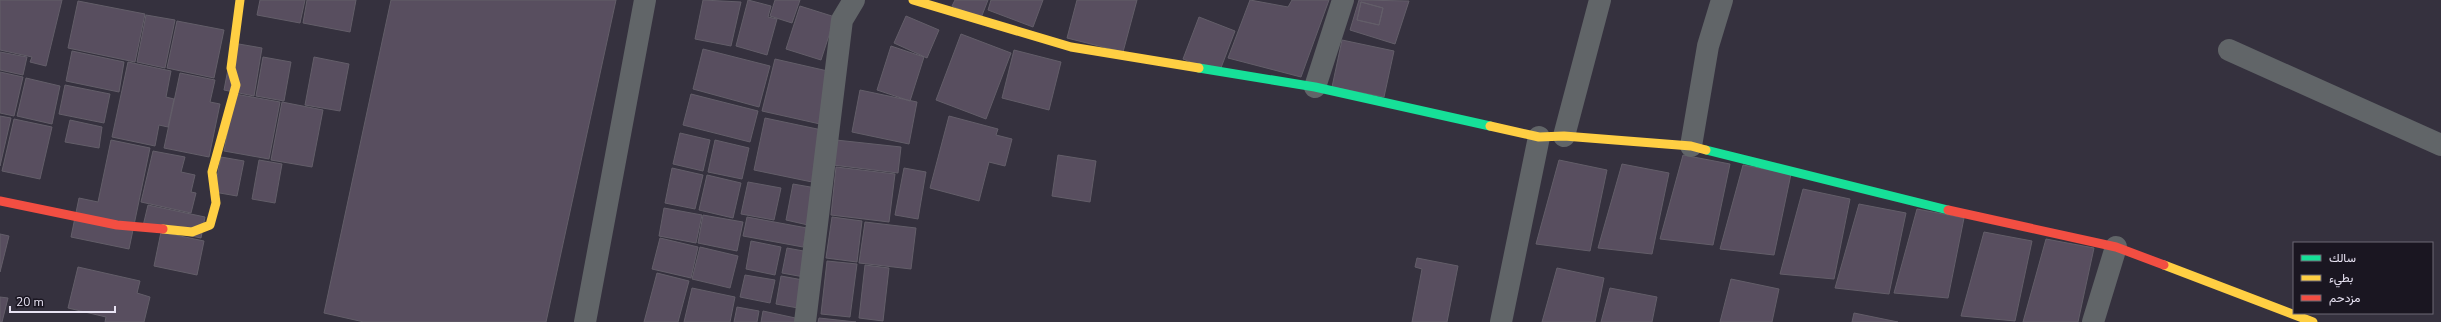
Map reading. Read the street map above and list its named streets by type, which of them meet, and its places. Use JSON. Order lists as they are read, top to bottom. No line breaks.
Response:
{"legend":["سالك","بطيء","مزدحم"],"scale_bar":"20 m"}
